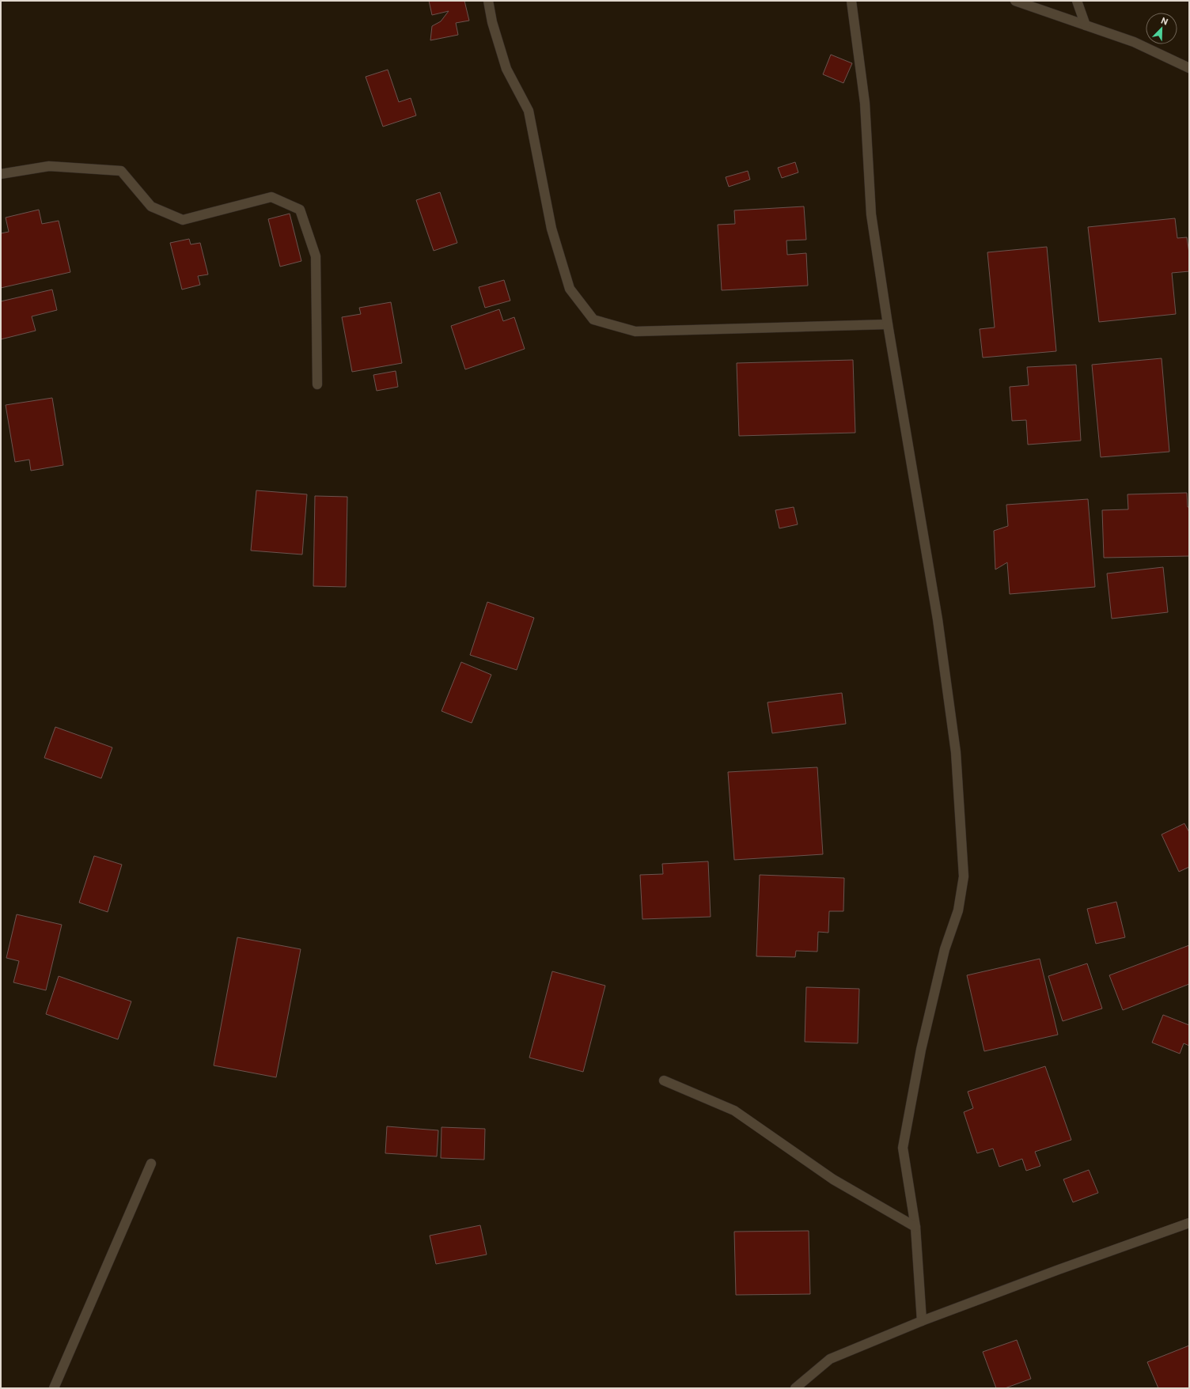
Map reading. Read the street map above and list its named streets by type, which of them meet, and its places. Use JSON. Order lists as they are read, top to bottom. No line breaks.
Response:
{"north":"top right"}
